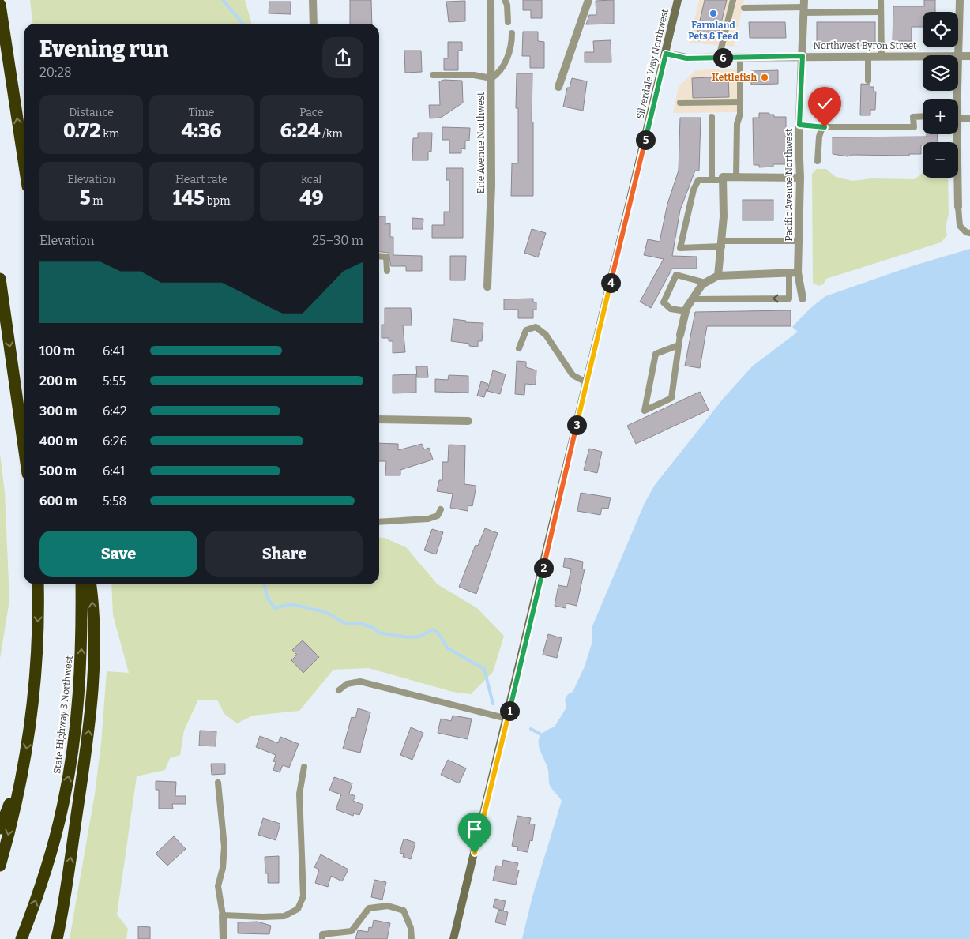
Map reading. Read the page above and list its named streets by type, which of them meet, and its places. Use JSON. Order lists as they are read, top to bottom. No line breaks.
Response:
{"streets":{"highway":["State Highway 3 Northwest"],"main road":["Silverdale Way Northwest"],"street":["Northwest Byron Street","Erie Avenue Northwest","Pacific Avenue Northwest"]},"crossings":[["Northwest Byron Street","Silverdale Way Northwest"],["Northwest Byron Street","Pacific Avenue Northwest"]],"places":["Farmland Pets & Feed","Kettlefish"],"page":{"map_buttons":["+","−"],"heading":["Evening run","20:28"],"pins":["6","5","4","3","2","1"],"stats":[["Distance","0.72 km"],["Time","4:36"],["Pace","6:24 /km"],["Elevation","5 m"],["Heart rate","145 bpm"],["kcal","49"]],"chart":["Elevation","25–30 m"],"list":[{"name":"100 m","note":"6:41"},{"name":"200 m","note":"5:55"},{"name":"300 m","note":"6:42"},{"name":"400 m","note":"6:26"},{"name":"500 m","note":"6:41"},{"name":"600 m","note":"5:58"}],"buttons":["Save","Share"]}}
